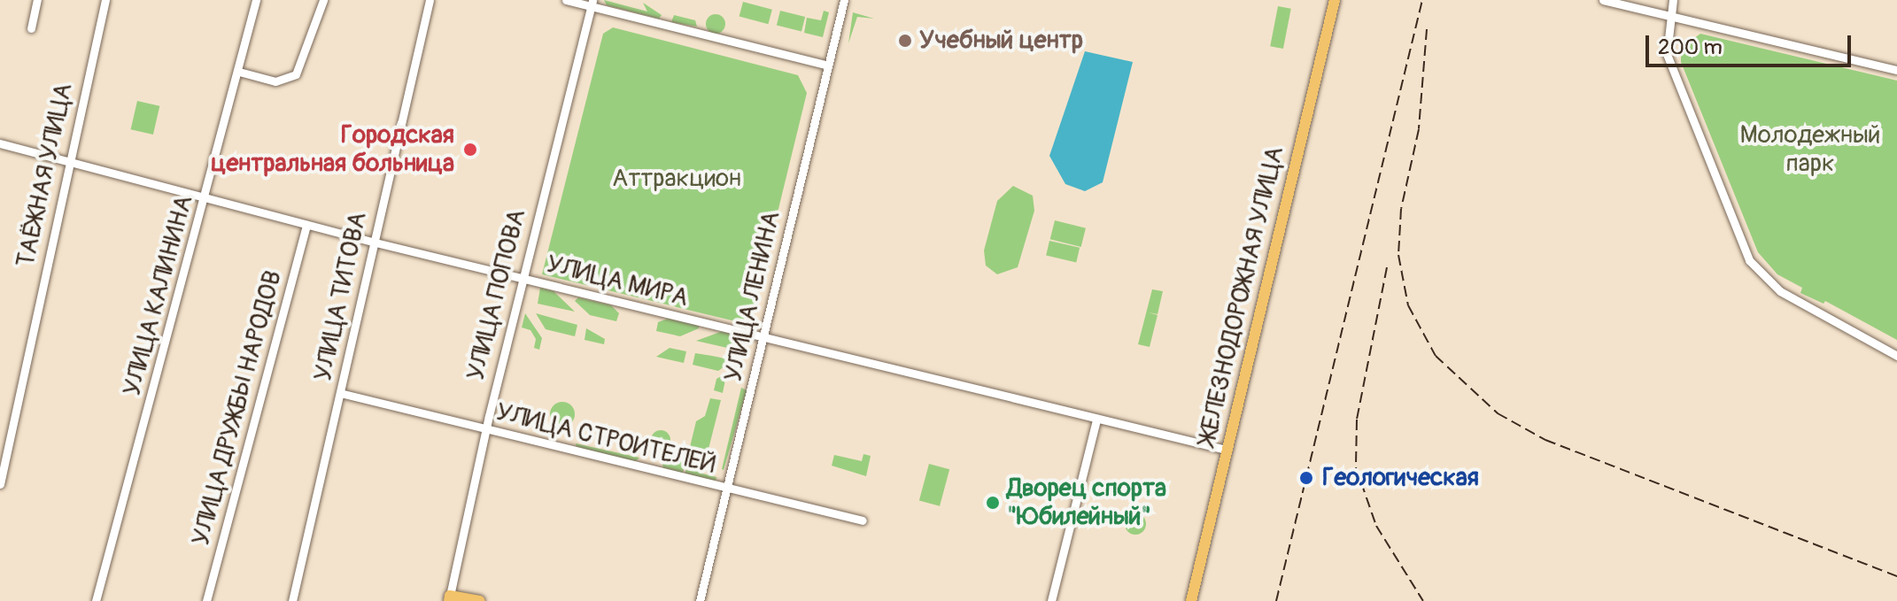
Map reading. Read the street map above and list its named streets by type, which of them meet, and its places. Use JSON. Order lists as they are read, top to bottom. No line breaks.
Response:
{"streets":{"main road":["ЖЕЛЕЗНОДОРОЖНАЯ УЛИЦА"],"street":["ТАЁЖНАЯ УЛИЦА","УЛИЦА МИРА","УЛИЦА ПОПОВА","УЛИЦА КАЛИНИНА","УЛИЦА ТИТОВА","УЛИЦА ЛЕНИНА","УЛИЦА ДРУЖБЫ НАРОДОВ","УЛИЦА СТРОИТЕЛЕЙ"]},"crossings":[["ТАЁЖНАЯ УЛИЦА","УЛИЦА МИРА"],["УЛИЦА МИРА","УЛИЦА ПОПОВА"],["УЛИЦА МИРА","УЛИЦА КАЛИНИНА"],["УЛИЦА МИРА","ЖЕЛЕЗНОДОРОЖНАЯ УЛИЦА"],["УЛИЦА МИРА","УЛИЦА ТИТОВА"],["УЛИЦА МИРА","УЛИЦА ЛЕНИНА"],["УЛИЦА МИРА","УЛИЦА ДРУЖБЫ НАРОДОВ"],["УЛИЦА ПОПОВА","УЛИЦА СТРОИТЕЛЕЙ"],["УЛИЦА ТИТОВА","УЛИЦА СТРОИТЕЛЕЙ"],["УЛИЦА ЛЕНИНА","УЛИЦА СТРОИТЕЛЕЙ"]],"parks":["Молодежный парк","Аттракцион"],"places":["Учебный центр","Городская центральная больница","Геологическая","Дворец спорта \"Юбилейный\""],"scale_bar":"200 m"}
